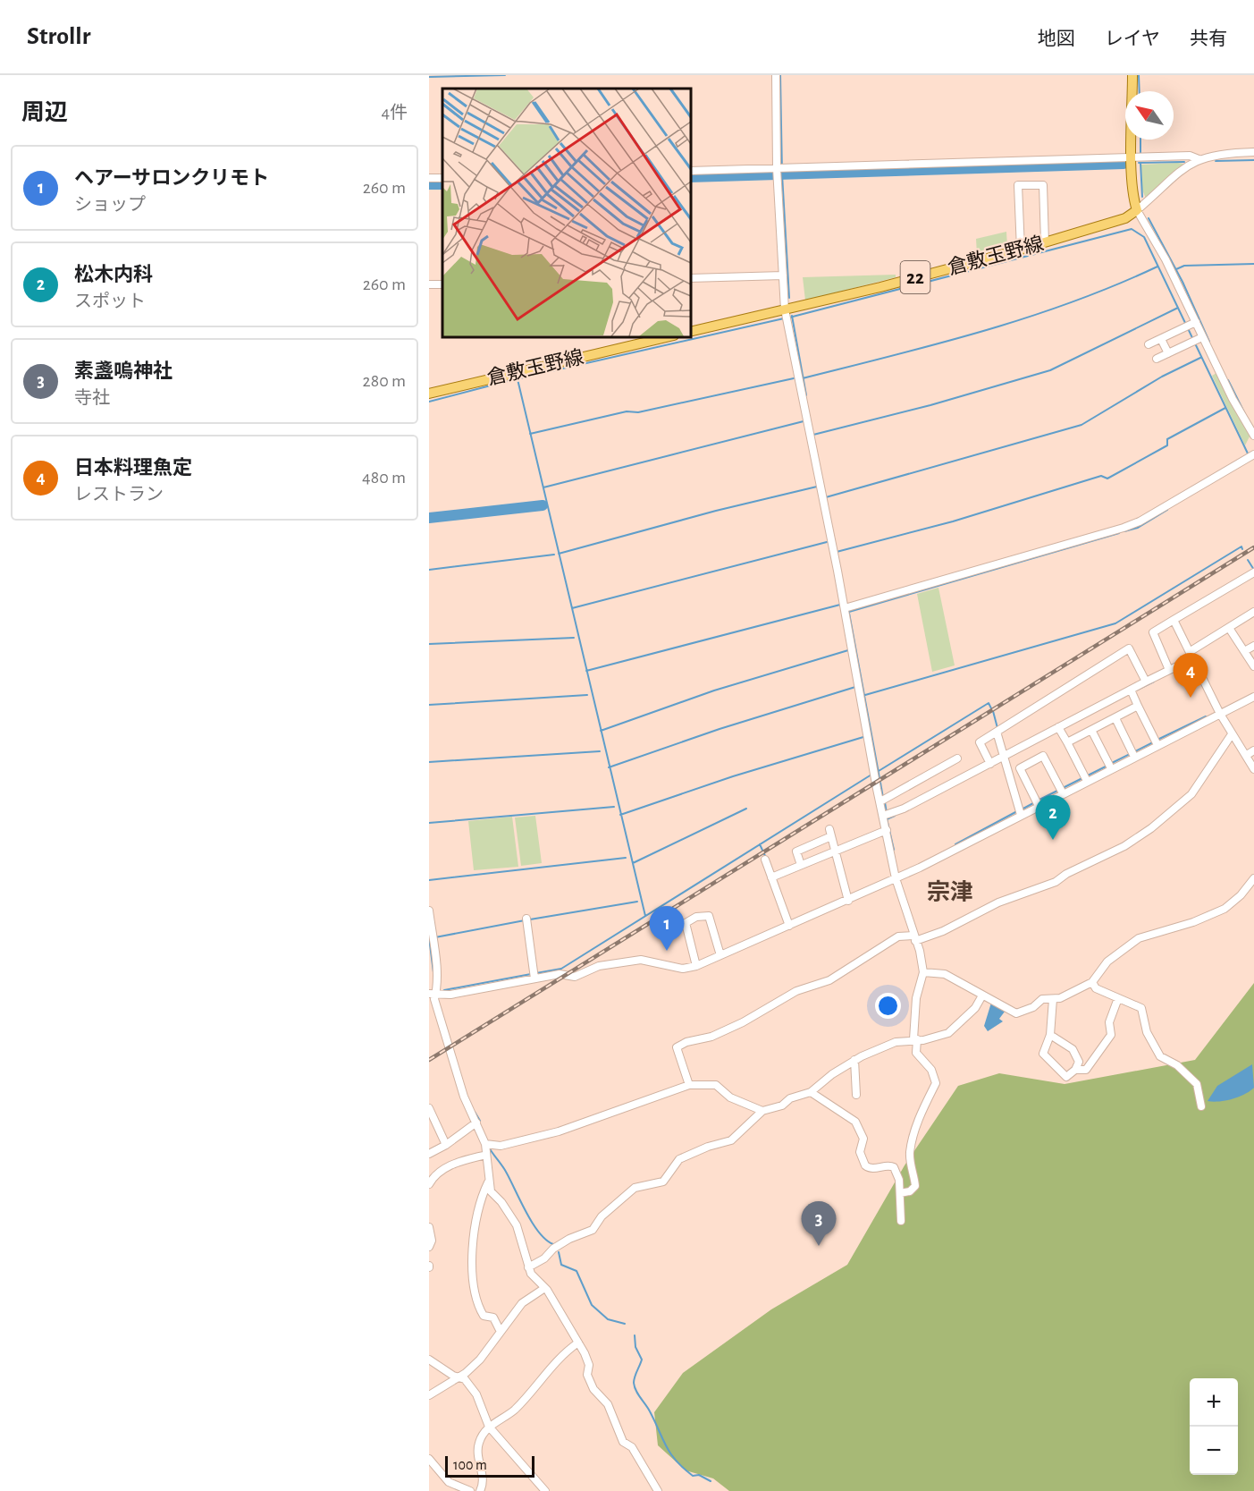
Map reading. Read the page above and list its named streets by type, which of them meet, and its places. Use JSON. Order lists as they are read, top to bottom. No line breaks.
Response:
{"streets":{"main road":["倉敷玉野線","22"]},"districts":["宗津"],"scale_bar":"100 m","north":"top left","page":{"header":"Strollr","nav":["地図","レイヤ","共有"],"heading":["周辺","4件"],"list":[{"mark":"1","name":"ヘアーサロンクリモト","note":"ショップ","value":"260 m"},{"mark":"2","name":"松木内科","note":"スポット","value":"260 m"},{"mark":"3","name":"素盞嗚神社","note":"寺社","value":"280 m"},{"mark":"4","name":"日本料理魚定","note":"レストラン","value":"480 m"}],"pins":["4","2","1","3"],"map_buttons":["+","−"],"scale":"100 m"}}
